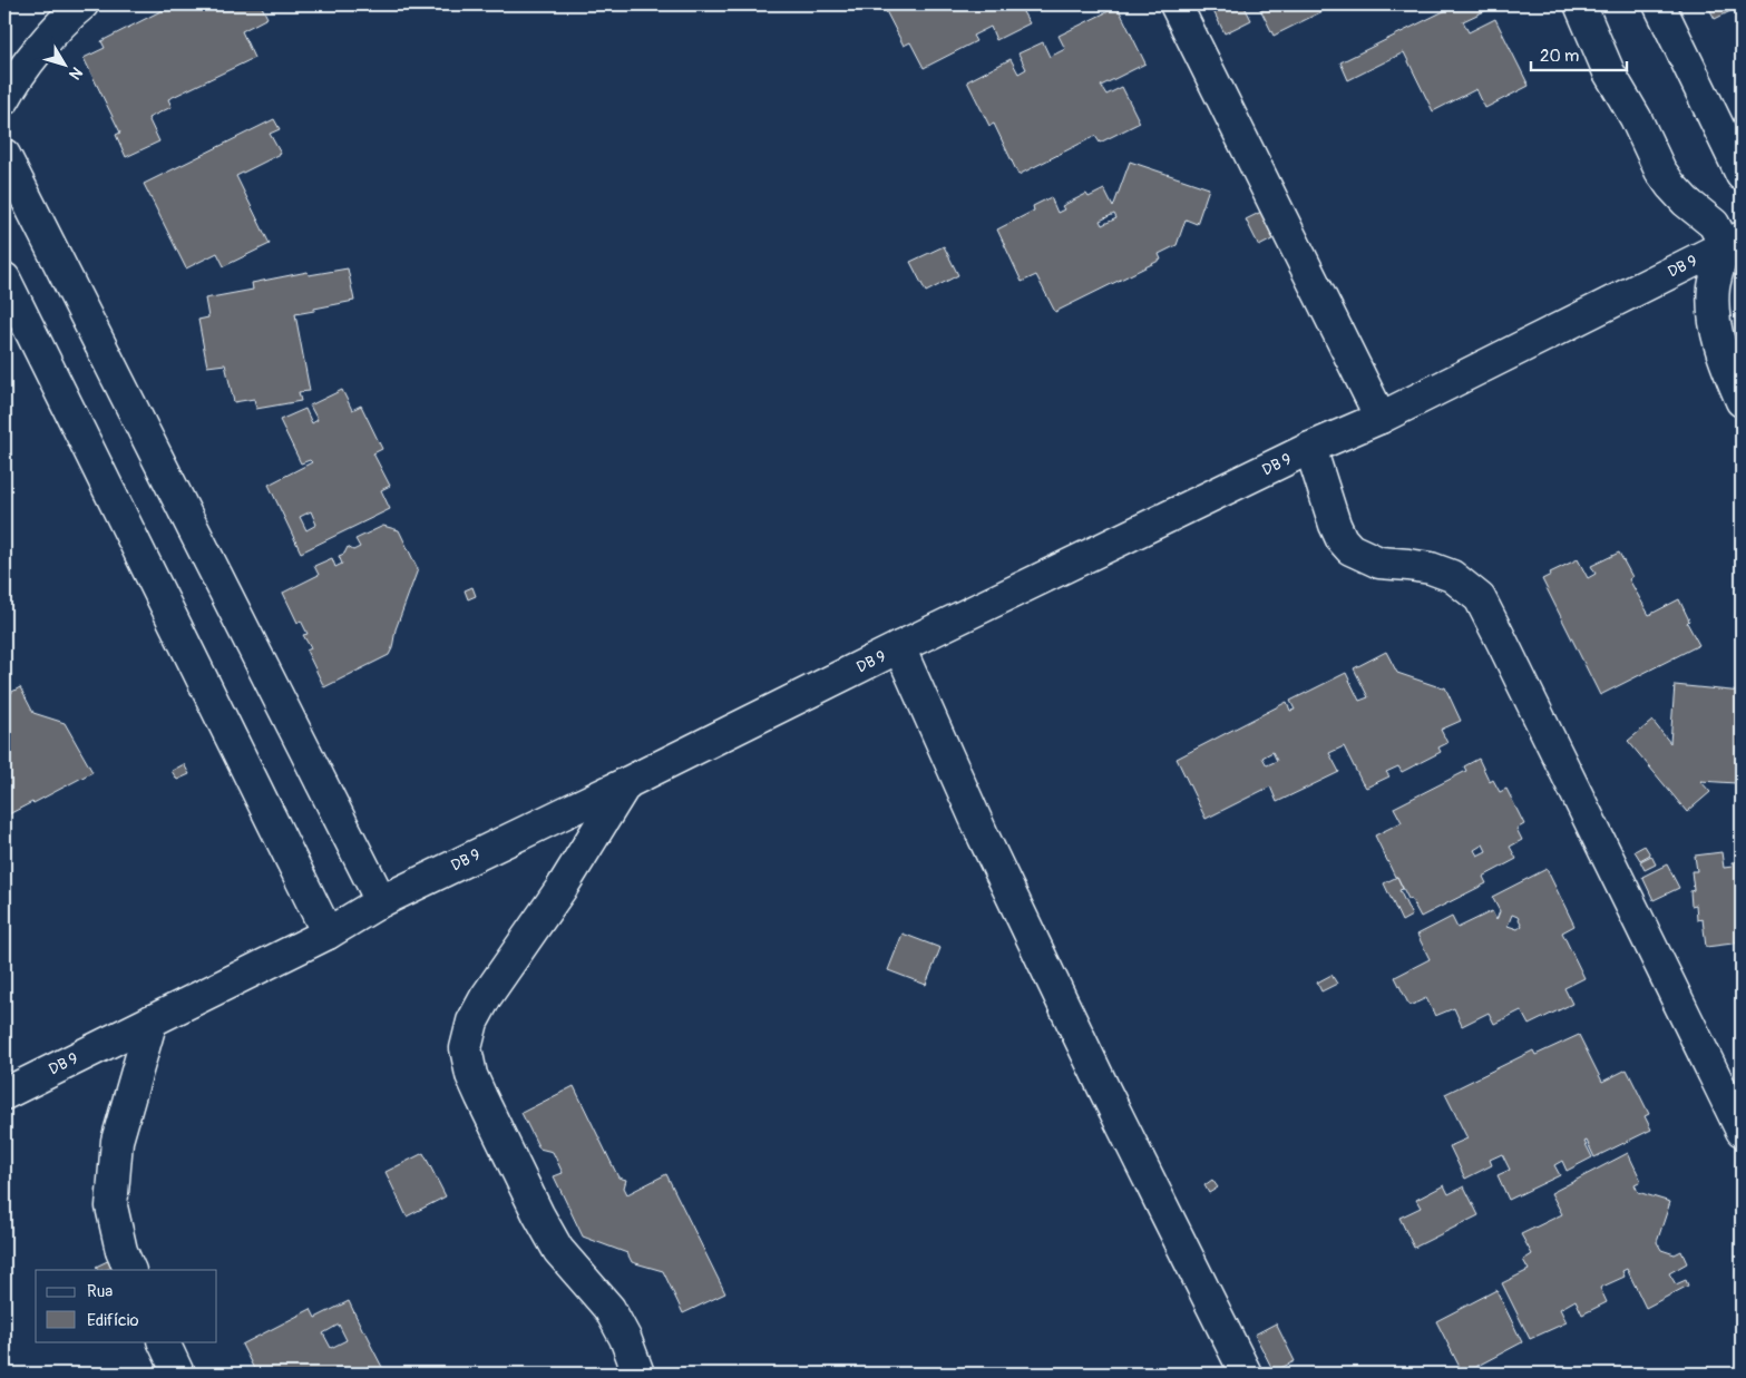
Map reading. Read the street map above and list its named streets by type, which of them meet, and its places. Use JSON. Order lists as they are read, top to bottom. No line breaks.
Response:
{"streets":{"street":["DB 9"]},"legend":["Rua","Edifício"],"scale_bar":"20 m","north":"bottom right"}
